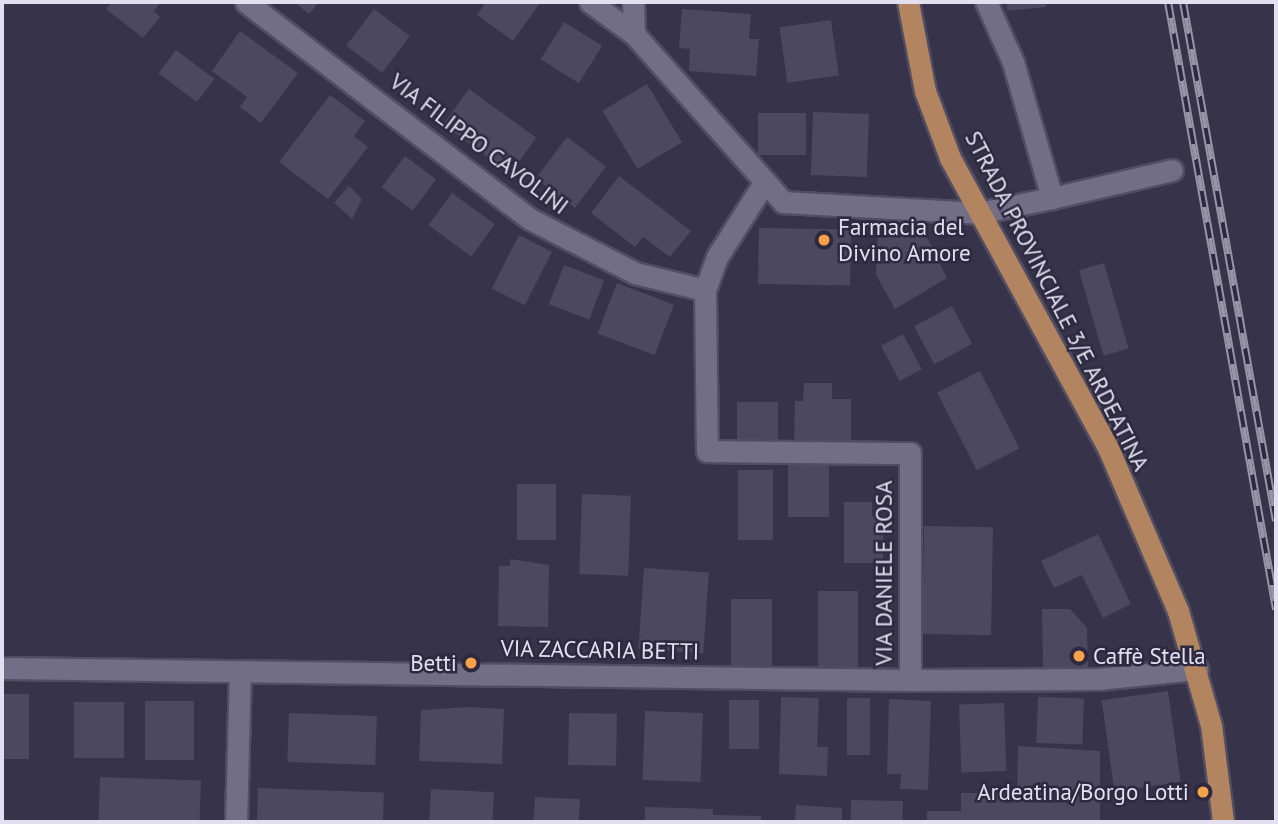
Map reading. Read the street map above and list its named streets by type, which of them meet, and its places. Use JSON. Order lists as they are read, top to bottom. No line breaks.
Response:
{"streets":{"main road":["STRADA PROVINCIALE 3/E ARDEATINA"],"street":["VIA FILIPPO CAVOLINI","VIA DANIELE ROSA","VIA ZACCARIA BETTI"]},"crossings":[["VIA FILIPPO CAVOLINI","VIA DANIELE ROSA"],["STRADA PROVINCIALE 3/E ARDEATINA","VIA ZACCARIA BETTI"],["VIA DANIELE ROSA","VIA ZACCARIA BETTI"]],"places":["Farmacia del Divino Amore","Caffè Stella","Betti","Ardeatina/Borgo Lotti"]}
